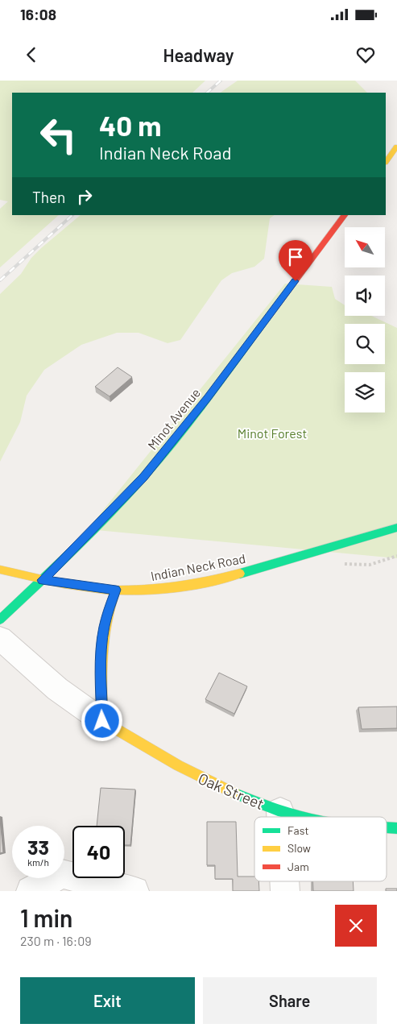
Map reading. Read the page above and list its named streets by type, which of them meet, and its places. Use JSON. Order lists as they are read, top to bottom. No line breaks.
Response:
{"streets":{"street":["Minot Avenue","Indian Neck Road","Oak Street"]},"crossings":[["Minot Avenue","Indian Neck Road"]],"parks":["Minot Forest"],"legend":["Fast","Slow","Jam"],"north":"top left","page":{"status":"16:08","header":"Headway","turn":["40 m","Indian Neck Road"],"then":"Then","speed":"33 km/h","limit":"40","heading":["1 min","230 m · 16:09"],"buttons":["Exit","Share"]}}
